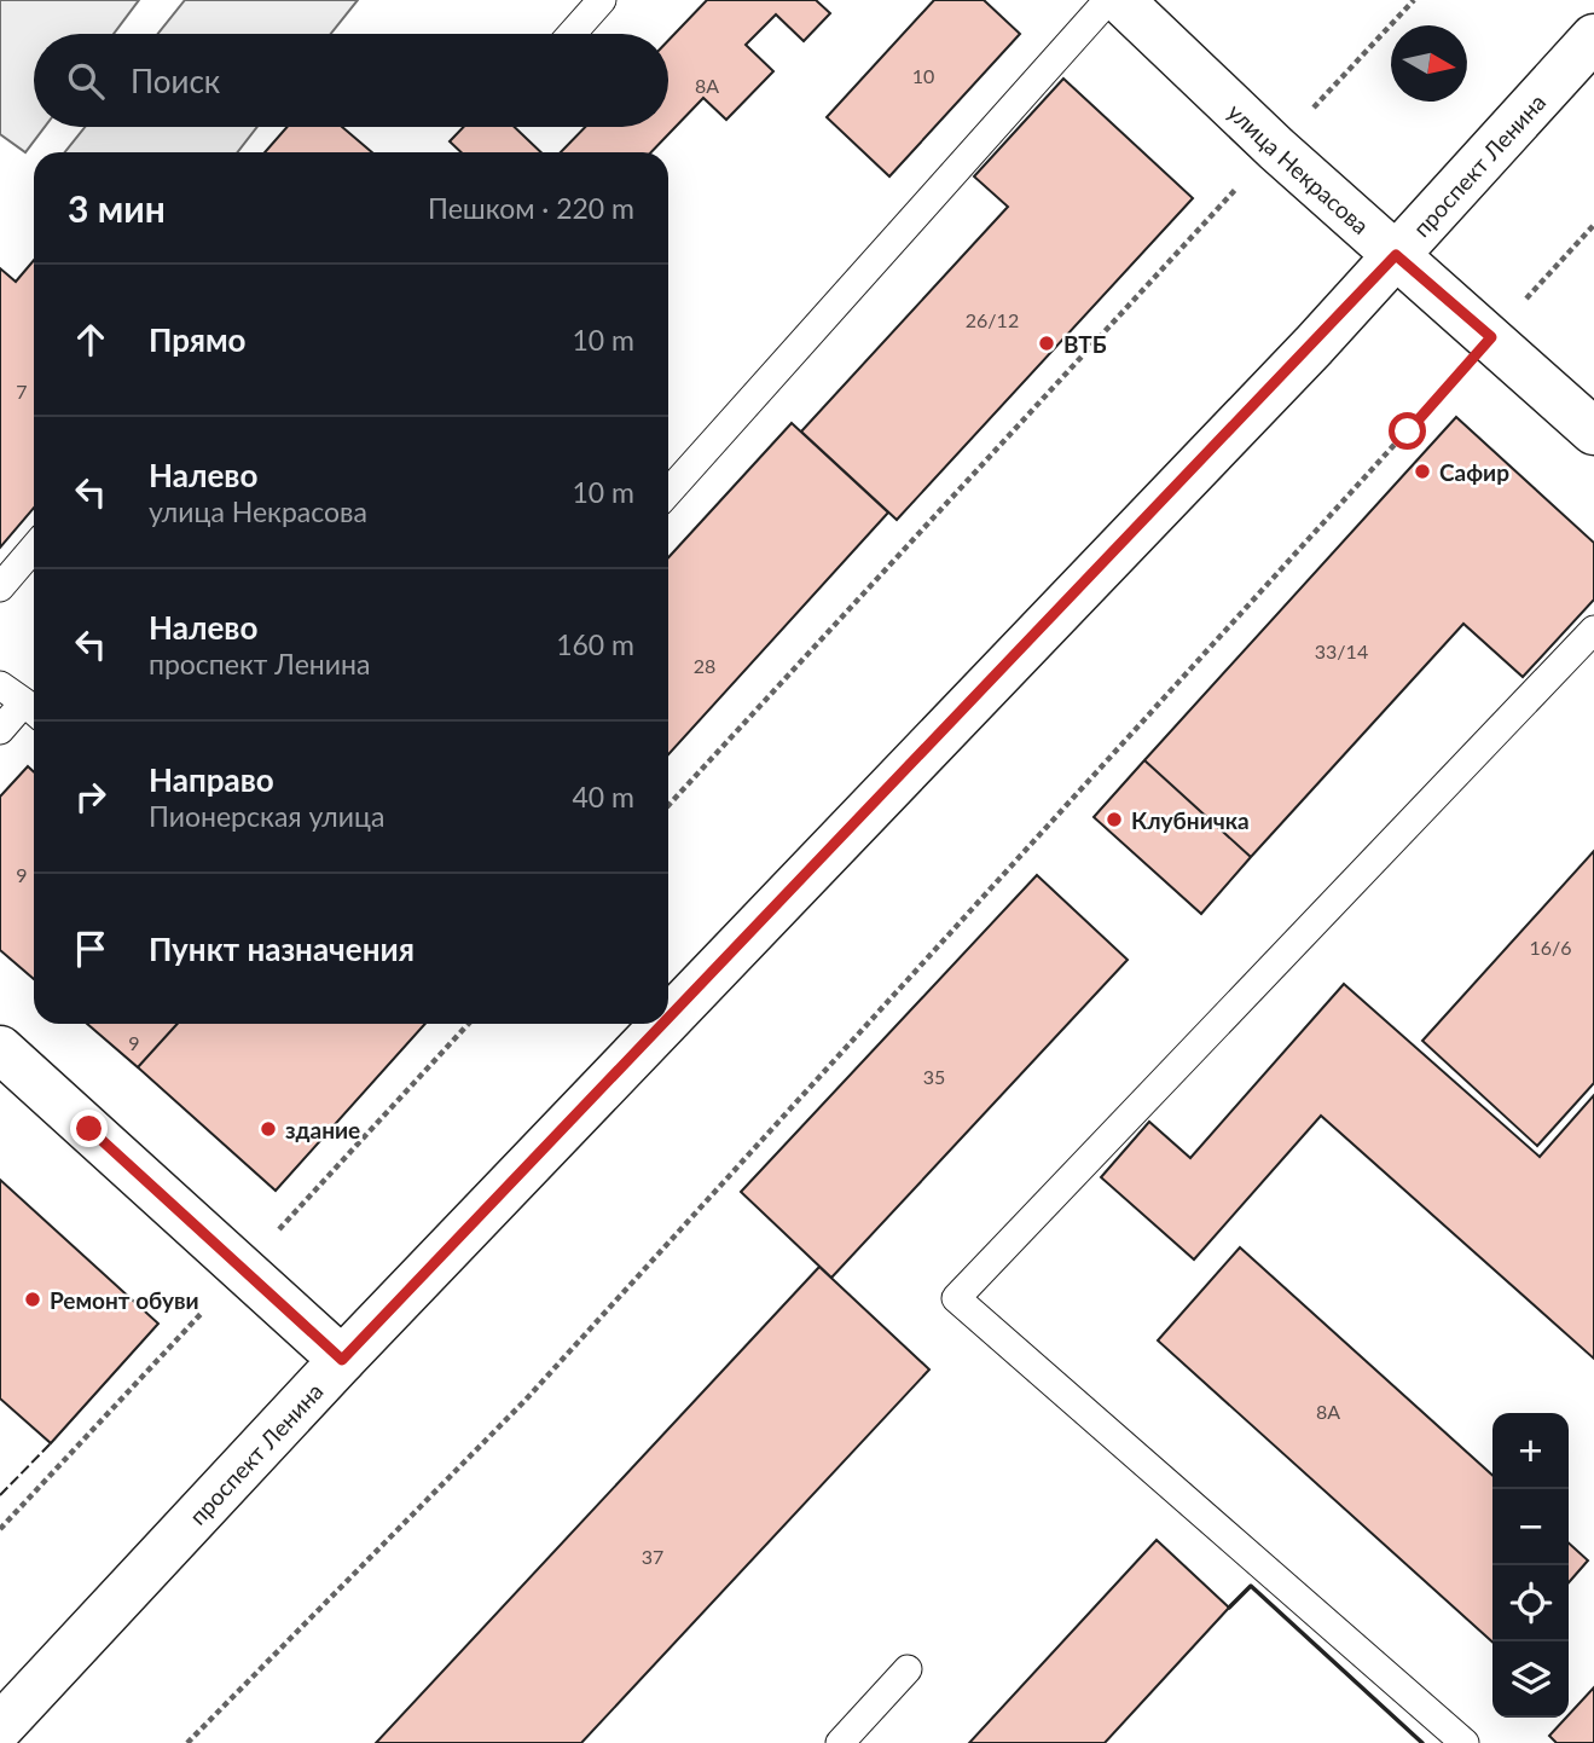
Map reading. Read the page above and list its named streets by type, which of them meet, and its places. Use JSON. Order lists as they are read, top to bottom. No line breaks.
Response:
{"streets":{"main road":["проспект Ленина","улица Некрасова"]},"crossings":[["проспект Ленина","улица Некрасова"]],"places":["ВТБ","Сафир","Клубничка","здание","Ремонт обуви"],"house_numbers":["10","8А","26/12","7","33/14","28","9","16/6","9","35","8А","37"],"north":"right","page":{"search":"Поиск","heading":["3 мин","Пешком · 220 m"],"list":[["Прямо","10 m"],["Налево","улица Некрасова","10 m"],["Налево","проспект Ленина","160 m"],["Направо","Пионерская улица","40 m"],"Пункт назначения"],"map_buttons":["+","−"]}}
